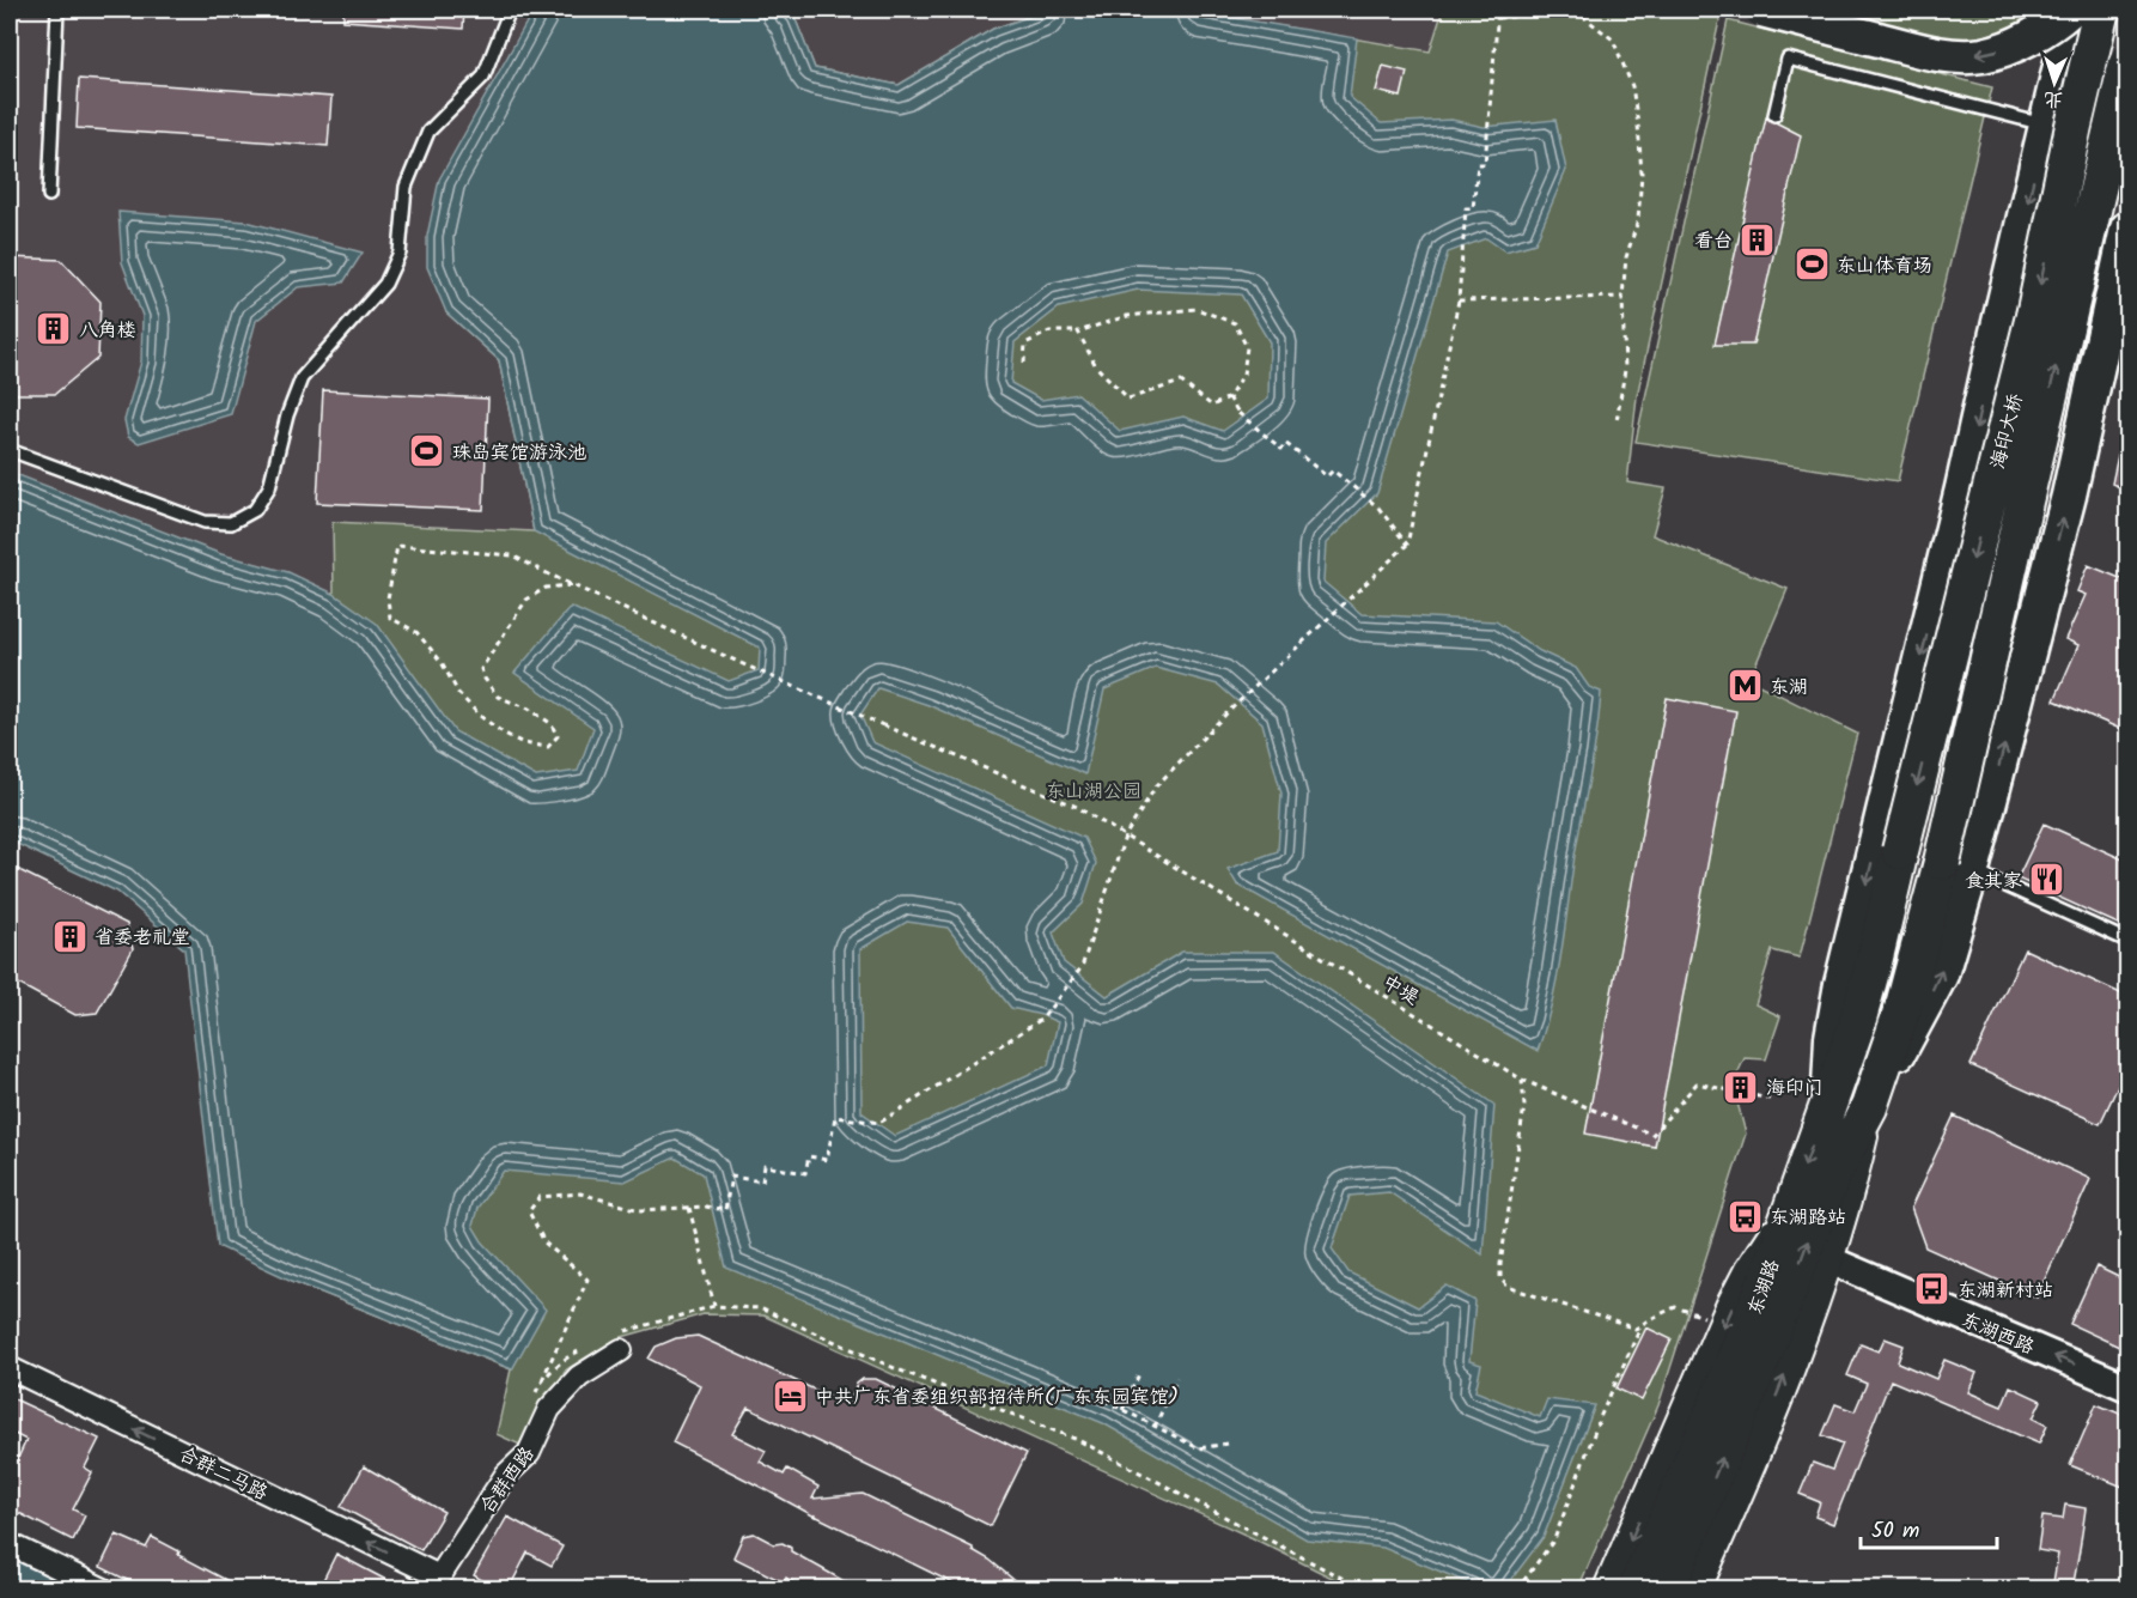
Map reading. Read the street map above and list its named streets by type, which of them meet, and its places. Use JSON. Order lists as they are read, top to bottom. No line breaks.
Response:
{"streets":{"highway":["海印大桥","东湖路"],"street":["东湖西路","合群二马路","合群西路"],"path":["中堤"]},"crossings":[["海印大桥","东湖路"],["合群二马路","合群西路"]],"one_way":["东湖西路","合群二马路"],"parks":["东山湖公园"],"places":{"building":["看台","八角楼","省委老礼堂","海印门"],"sports":["东山体育场","珠岛宾馆游泳池"],"metro station":["东湖"],"restaurant":["食其家"],"bus stop":["东湖路站","东湖新村站"],"hotel":["中共广东省委组织部招待所(广东东园宾馆)"]},"scale_bar":"50 m","north":"bottom"}
